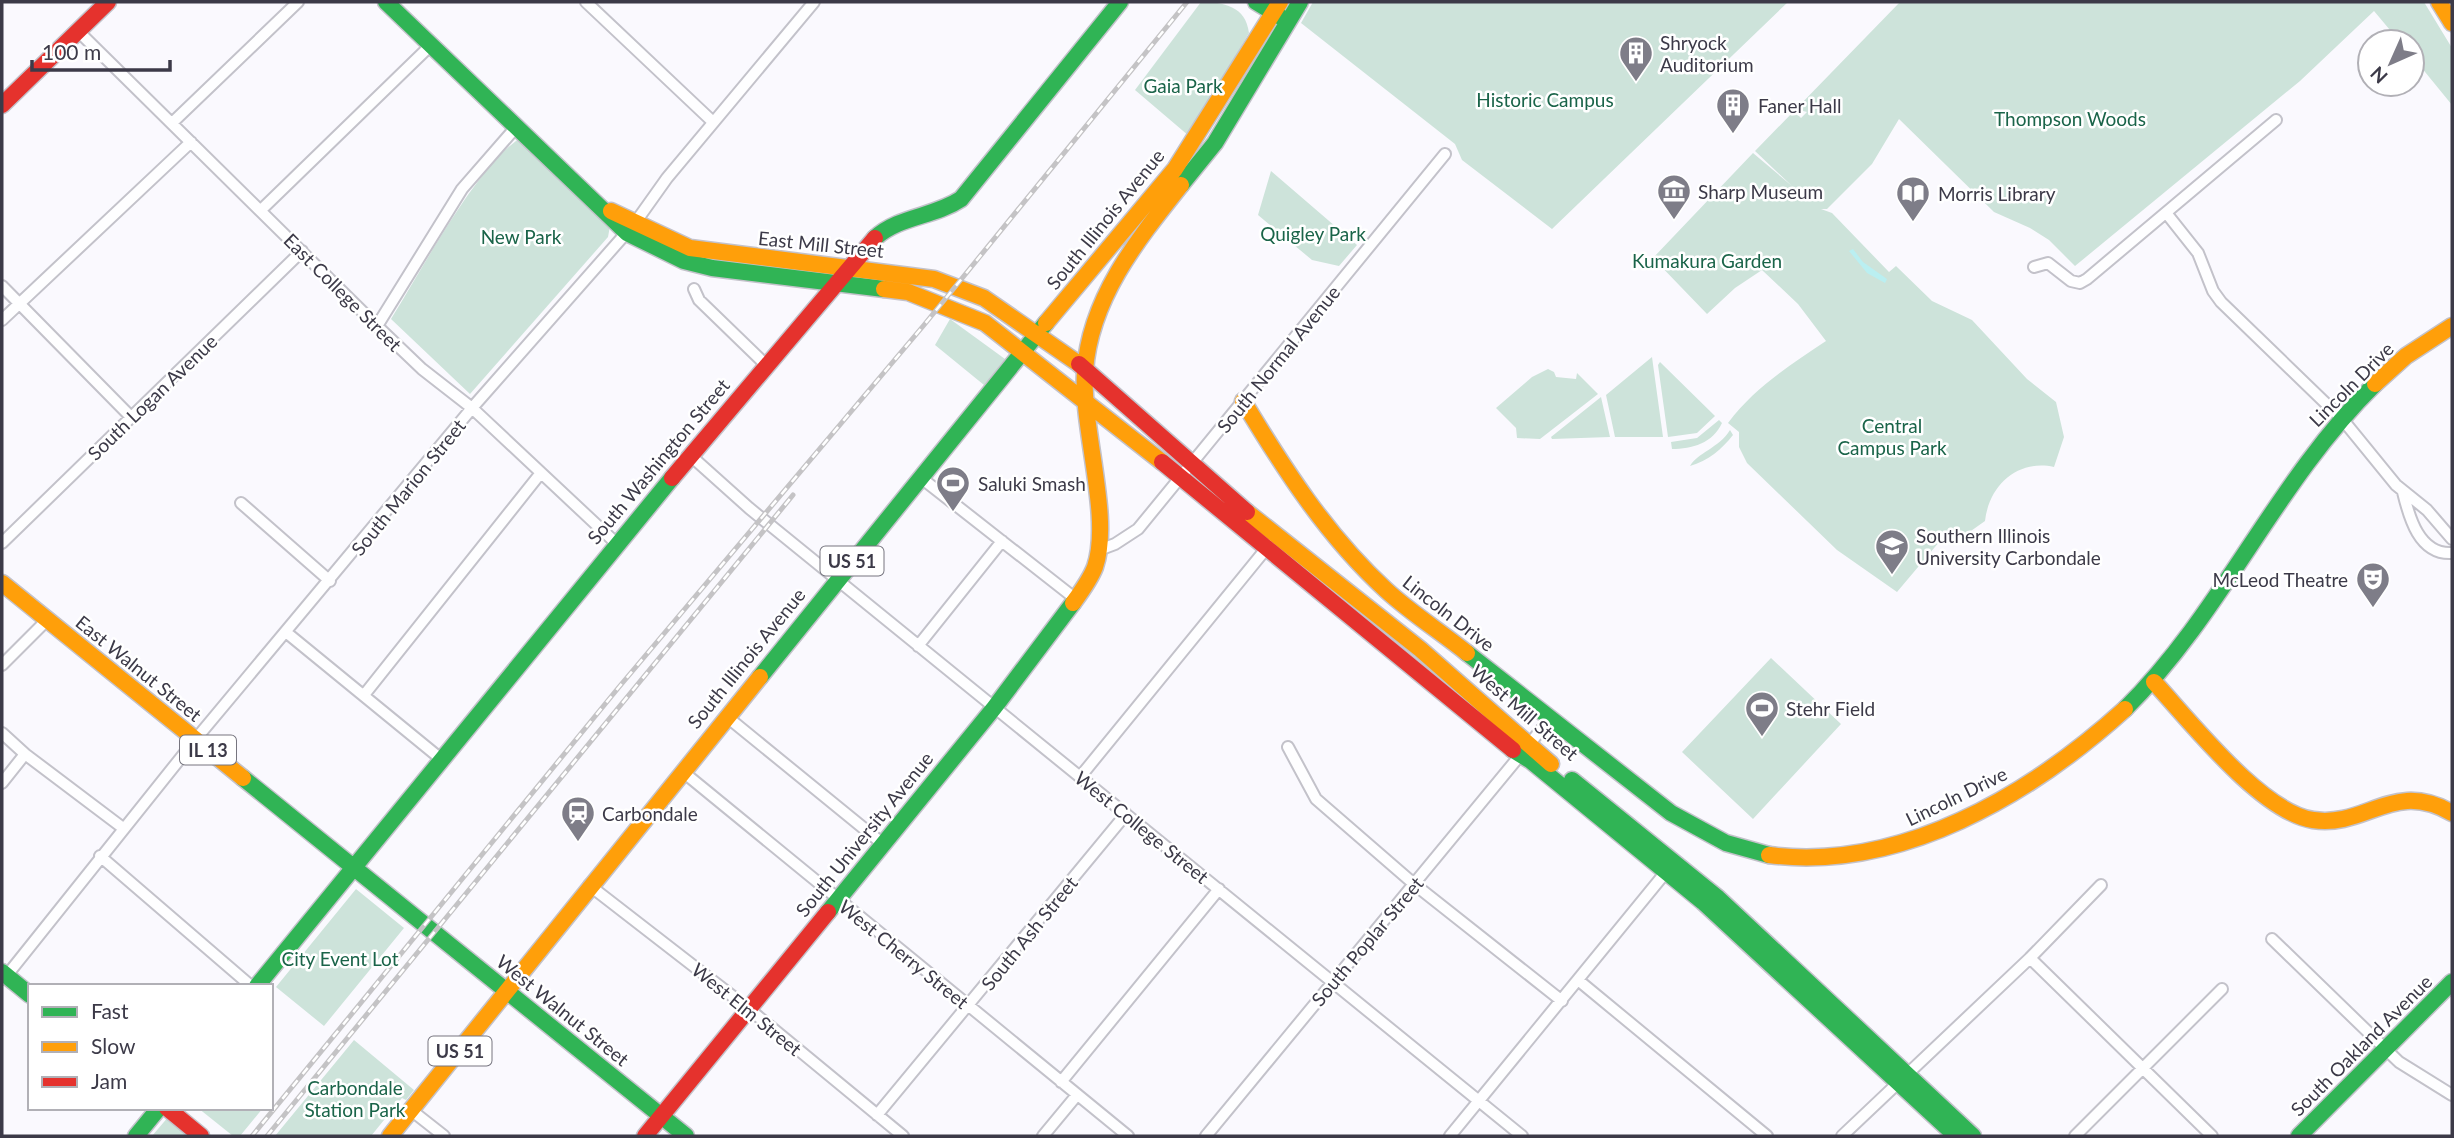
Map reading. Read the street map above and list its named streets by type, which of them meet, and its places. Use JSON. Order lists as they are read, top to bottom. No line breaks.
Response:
{"streets":{"main road":["South Illinois Avenue","East Mill Street","Lincoln Drive","South Washington Street","US 51","East Walnut Street","West Mill Street","IL 13","South University Avenue","West Walnut Street","South Oakland Avenue"],"street":["East College Street","South Normal Avenue","South Logan Avenue","South Marion Street","West College Street","South Ash Street","South Poplar Street","West Cherry Street","West Elm Street"]},"crossings":[["South Illinois Avenue","East Mill Street"],["South Illinois Avenue","South Normal Avenue"],["South Illinois Avenue","West Mill Street"],["South Illinois Avenue","West College Street"],["South Illinois Avenue","South University Avenue"],["South Illinois Avenue","West Cherry Street"],["South Illinois Avenue","West Elm Street"],["South Illinois Avenue","West Walnut Street"],["East Mill Street","South Washington Street"],["East Mill Street","South Marion Street"],["East Mill Street","West Mill Street"],["East College Street","South Logan Avenue"],["East College Street","South Washington Street"],["East College Street","South Marion Street"],["South Normal Avenue","Lincoln Drive"],["South Normal Avenue","West Mill Street"],["South Normal Avenue","South University Avenue"],["Lincoln Drive","South Poplar Street"],["South Washington Street","East Walnut Street"],["South Washington Street","West College Street"],["South Marion Street","East Walnut Street"],["East Walnut Street","West Walnut Street"],["West Mill Street","South Poplar Street"],["West College Street","South University Avenue"],["West College Street","South Ash Street"],["West College Street","South Poplar Street"],["South University Avenue","West Cherry Street"],["South University Avenue","West Elm Street"],["South University Avenue","West Walnut Street"],["South Ash Street","West Cherry Street"],["South Ash Street","West Elm Street"]],"parks":["Gaia Park","Historic Campus","Thompson Woods","Quigley Park","New Park","Kumakura Garden","Central Campus Park","City Event Lot","Carbondale Station Park"],"places":{"building":["Shryock Auditorium","Faner Hall"],"museum":["Sharp Museum"],"library":["Morris Library"],"sports":["Saluki Smash","Stehr Field"],"school or university":["Southern Illinois University Carbondale"],"theatre":["McLeod Theatre"],"station":["Carbondale"]},"legend":["Fast","Slow","Jam"],"scale_bar":"100 m","north":"bottom left"}
